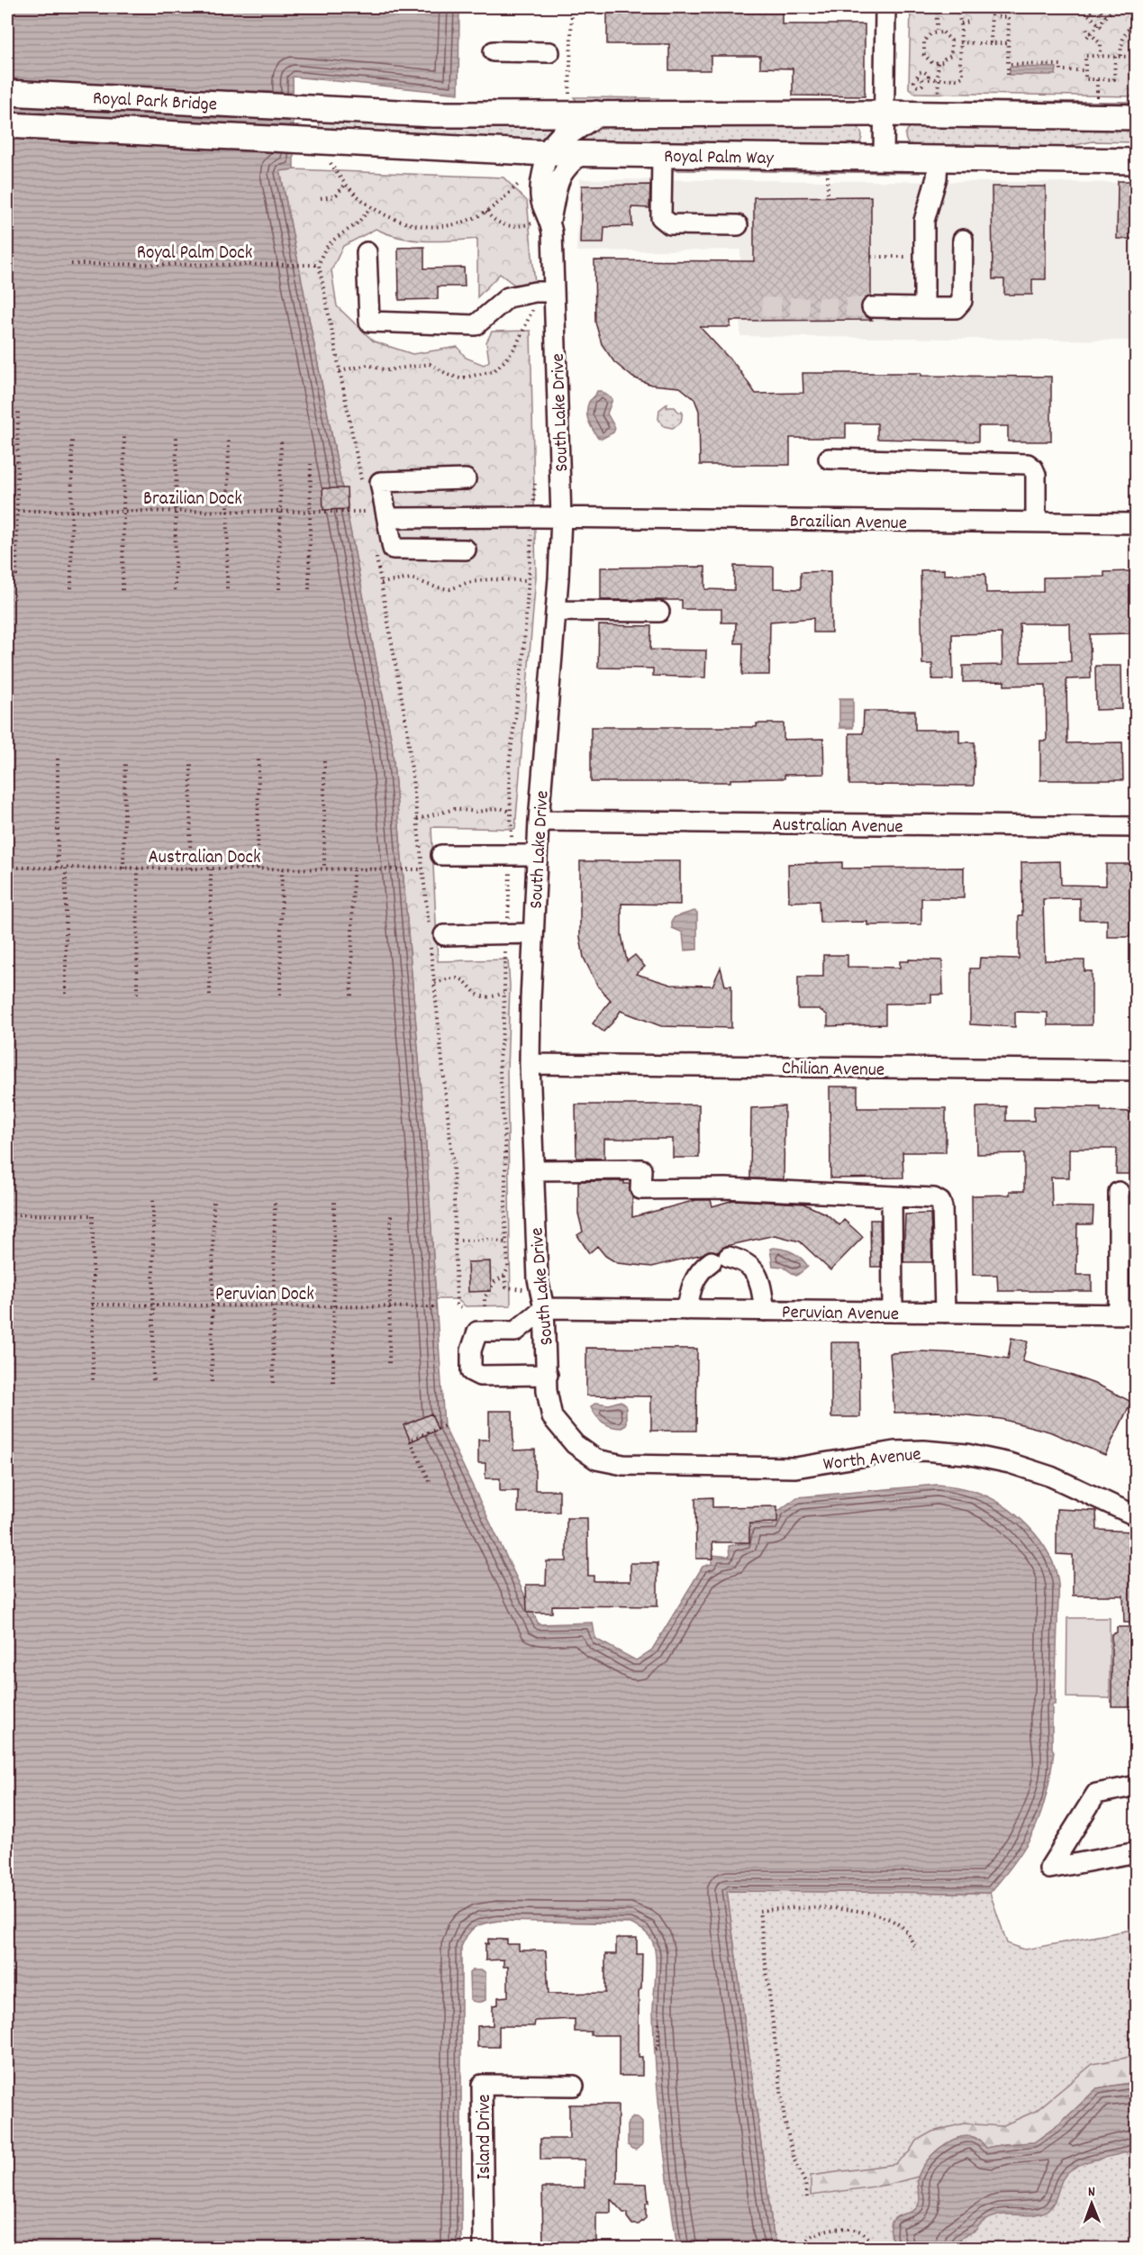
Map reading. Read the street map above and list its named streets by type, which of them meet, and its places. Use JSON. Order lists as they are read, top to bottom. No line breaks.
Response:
{"streets":{"main road":["Royal Park Bridge","Royal Palm Way"],"street":["South Lake Drive","Brazilian Avenue","Australian Avenue","Chilian Avenue","Peruvian Avenue","Worth Avenue","Island Drive"],"path":["Royal Palm Dock","Brazilian Dock","Australian Dock","Peruvian Dock"]},"crossings":[["Royal Park Bridge","Royal Palm Way"],["Royal Palm Way","South Lake Drive"],["South Lake Drive","Brazilian Avenue"],["South Lake Drive","Australian Avenue"],["South Lake Drive","Chilian Avenue"],["South Lake Drive","Peruvian Avenue"],["South Lake Drive","Worth Avenue"]],"north":"top"}
